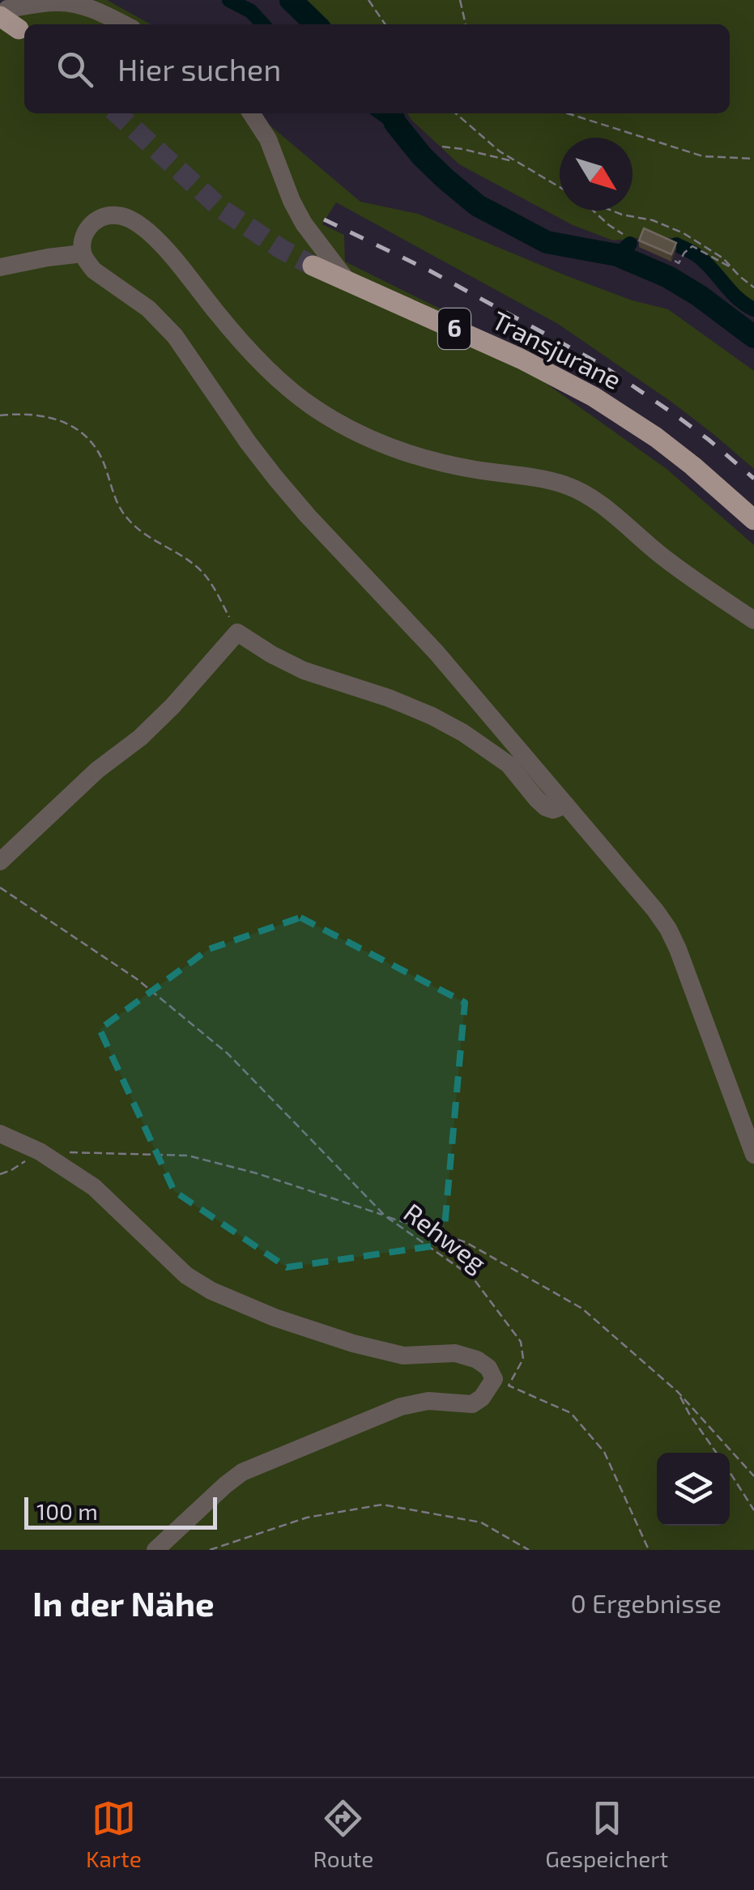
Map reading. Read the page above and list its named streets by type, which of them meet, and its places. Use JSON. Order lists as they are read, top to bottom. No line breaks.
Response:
{"streets":{"main road":["6","Transjurane"],"path":["Rehweg"]},"scale_bar":"100 m","north":"bottom right","page":{"search":"Hier suchen","scale":"100 m","heading":["In der Nähe","0 Ergebnisse"],"nav":["Karte","Route","Gespeichert"]}}
